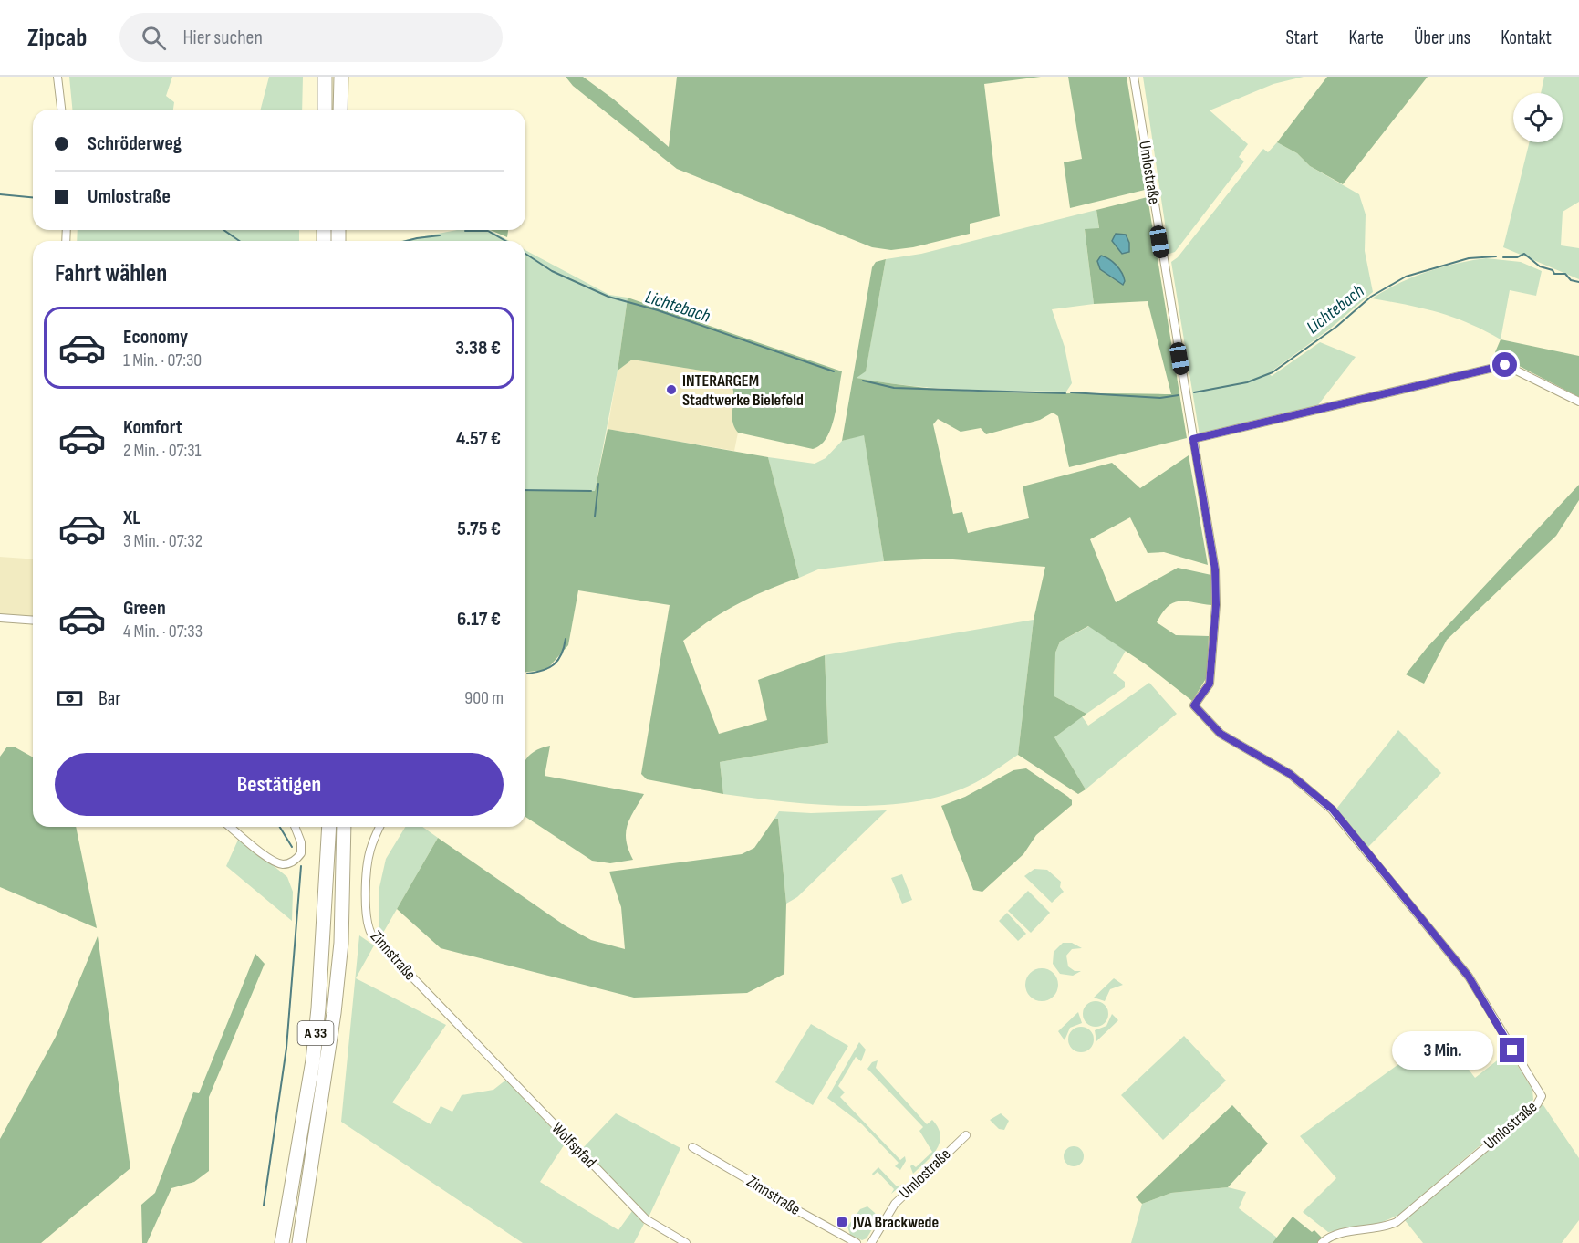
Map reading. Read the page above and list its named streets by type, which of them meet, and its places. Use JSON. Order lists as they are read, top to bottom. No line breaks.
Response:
{"streets":{"highway":["A 33"],"street":["Umlostraße","Zinnstraße","Wolfspfad"]},"crossings":[["Zinnstraße","Wolfspfad"]],"water":["Lichtebach"],"places":{"other":["INTERARGEM Stadtwerke Bielefeld"],"transit":["JVA Brackwede"]},"page":{"header":"Zipcab","search":"Hier suchen","nav":["Start","Karte","Über uns","Kontakt"],"banner":["Schröderweg","Umlostraße"],"heading":"Fahrt wählen","list":[{"name":"Economy","note":"1 Min. · 07:30","value":"3.38 €"},{"name":"Komfort","note":"2 Min. · 07:31","value":"4.57 €"},{"name":"XL","note":"3 Min. · 07:32","value":"5.75 €"},{"name":"Green","note":"4 Min. · 07:33","value":"6.17 €"}],"pay":["Bar","900 m"],"buttons":"Bestätigen","bubble":"3 Min."}}
